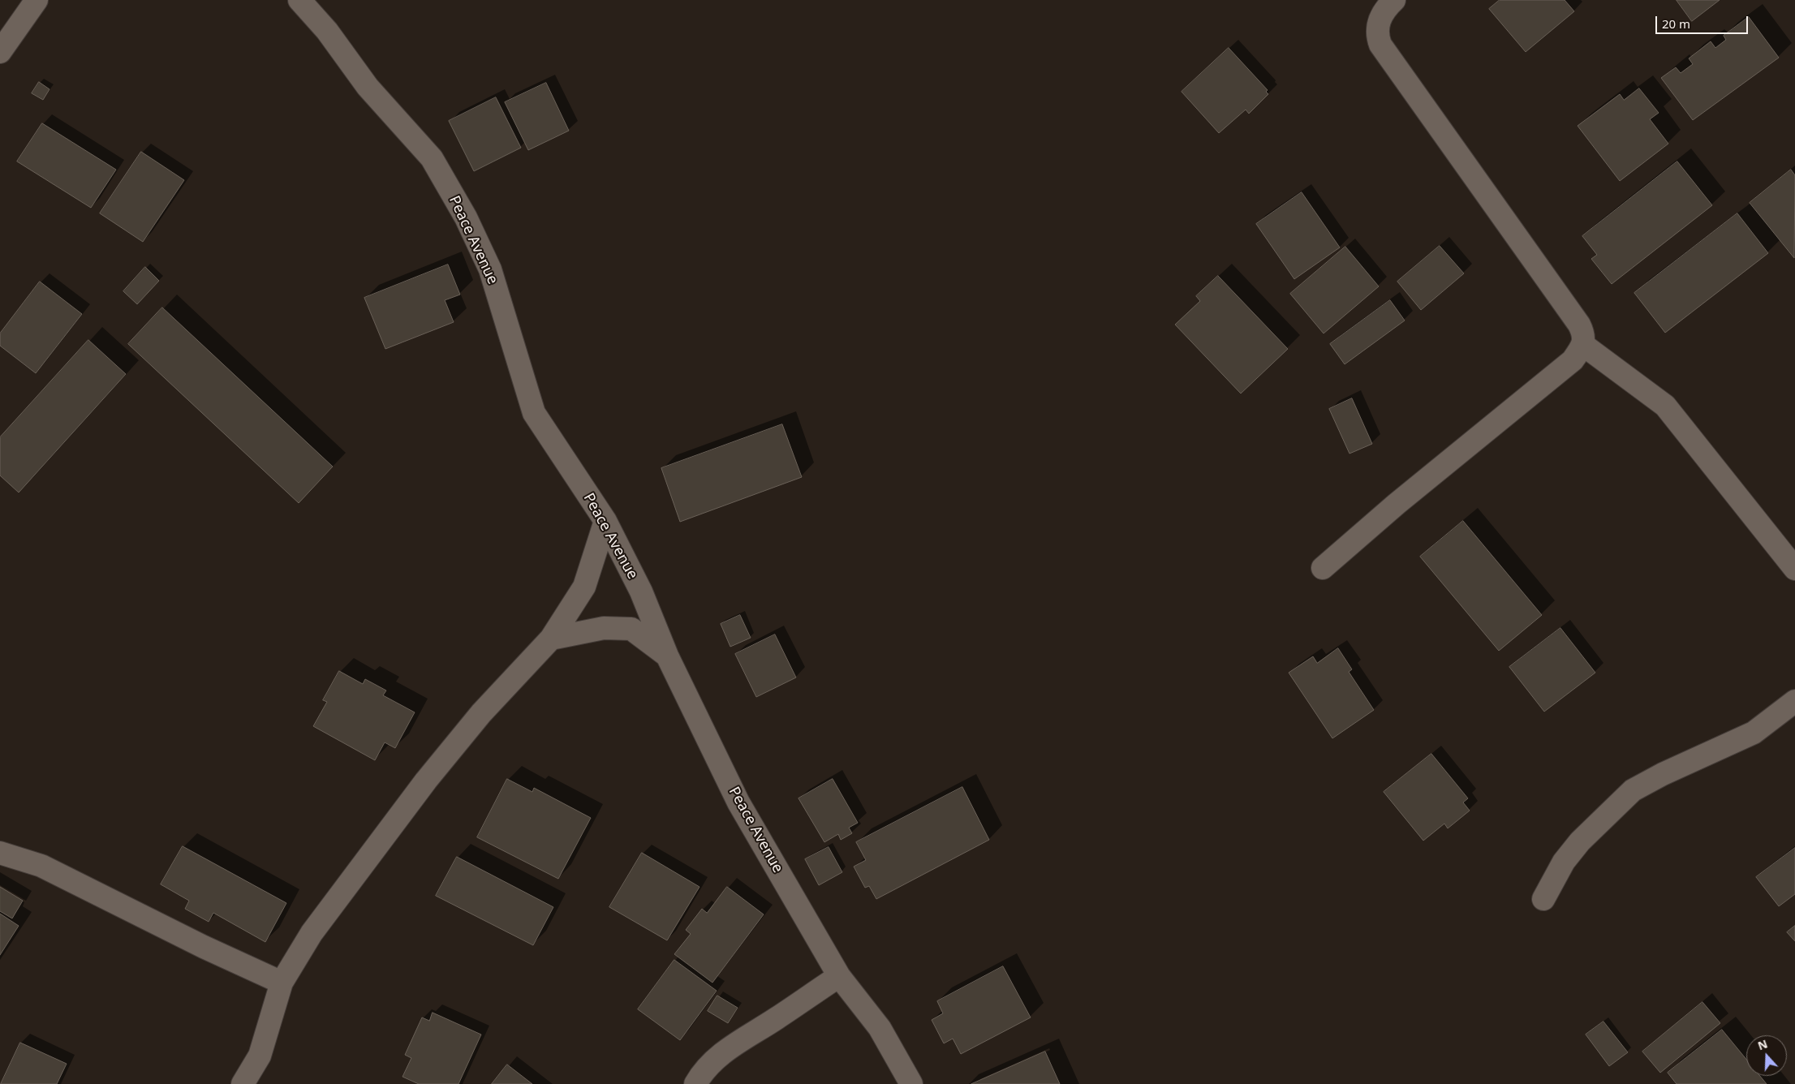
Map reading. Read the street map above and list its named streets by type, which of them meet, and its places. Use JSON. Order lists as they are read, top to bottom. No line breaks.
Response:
{"streets":{"street":["Peace Avenue"]},"scale_bar":"20 m","north":"top"}
